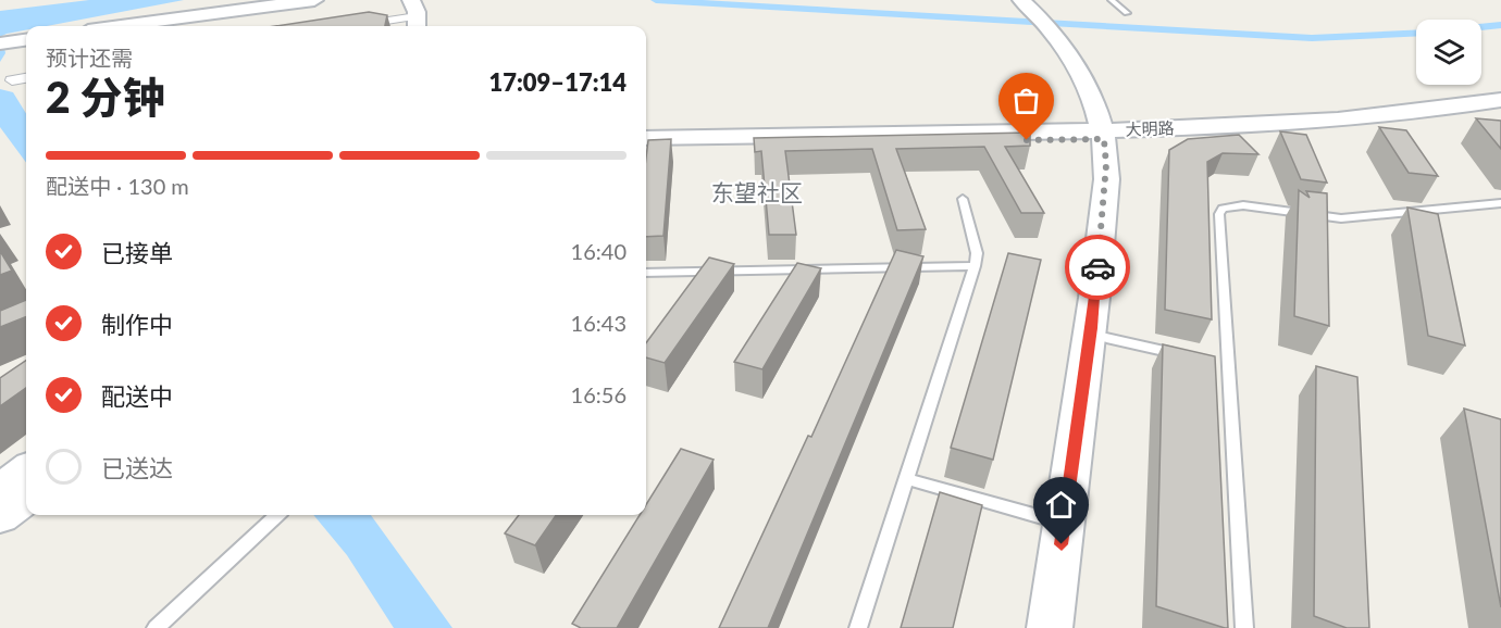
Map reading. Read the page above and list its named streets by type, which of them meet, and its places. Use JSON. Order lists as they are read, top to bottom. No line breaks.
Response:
{"streets":{"street":["大明路"]},"districts":["东望社区"],"page":{"heading":["2 分钟","预计还需","17:09–17:14"],"bar":"配送中 · 130 m","list":[["已接单","16:40"],["制作中","16:43"],["配送中","16:56"],"已送达"]}}
